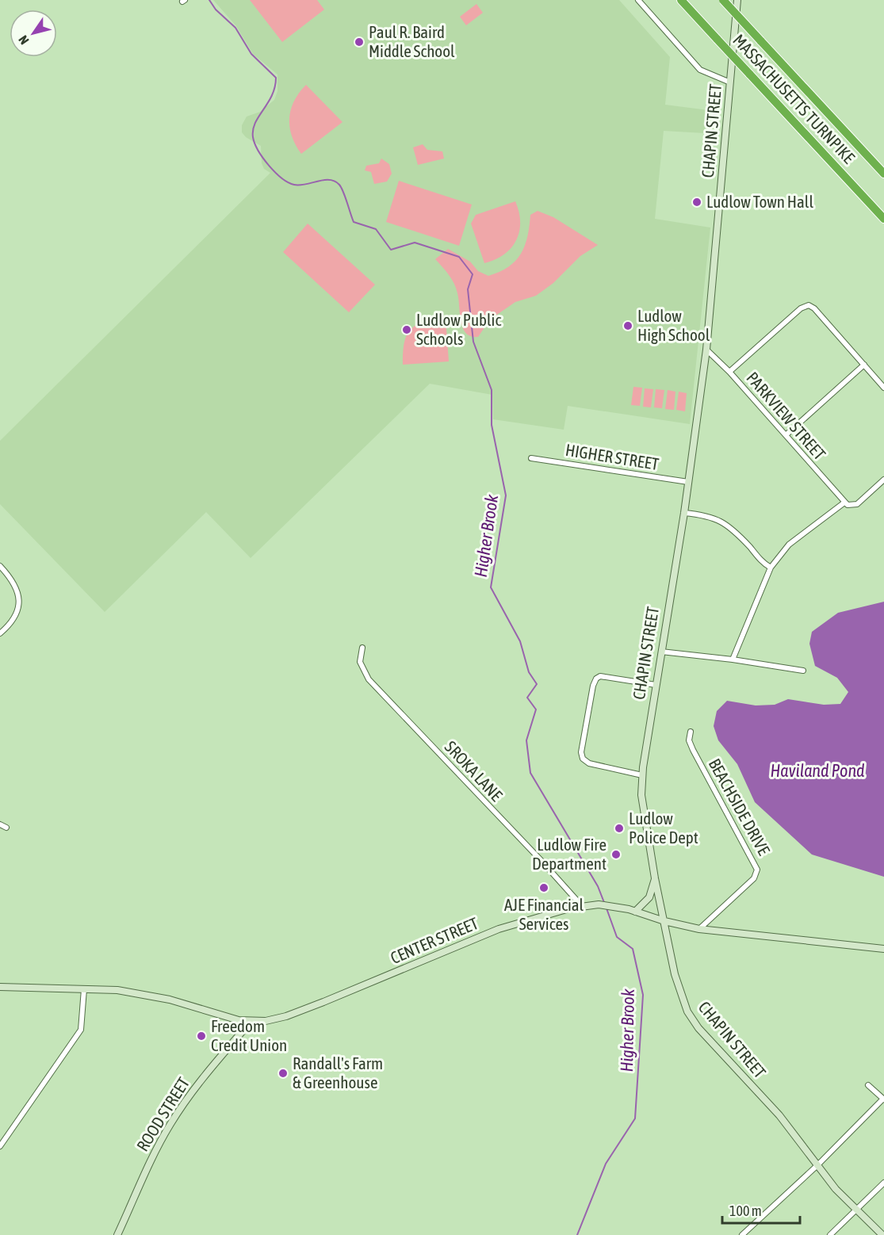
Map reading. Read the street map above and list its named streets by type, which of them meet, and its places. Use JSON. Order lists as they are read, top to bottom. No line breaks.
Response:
{"streets":{"highway":["MASSACHUSETTS TURNPIKE"],"main road":["CHAPIN STREET","CENTER STREET","ROOD STREET"],"street":["PARKVIEW STREET","HIGHER STREET","SROKA LANE","BEACHSIDE DRIVE"]},"crossings":[["CHAPIN STREET","PARKVIEW STREET"],["CHAPIN STREET","HIGHER STREET"],["CHAPIN STREET","CENTER STREET"],["SROKA LANE","CENTER STREET"],["BEACHSIDE DRIVE","CENTER STREET"],["CENTER STREET","ROOD STREET"]],"water":["Higher Brook","Haviland Pond"],"places":["Paul R. Baird Middle School","Ludlow Town Hall","Ludlow High School","Ludlow Public Schools","Ludlow Police Dept","Ludlow Fire Department","AJE Financial Services","Freedom Credit Union","Randall's Farm & Greenhouse"],"scale_bar":"100 m","north":"bottom left"}
